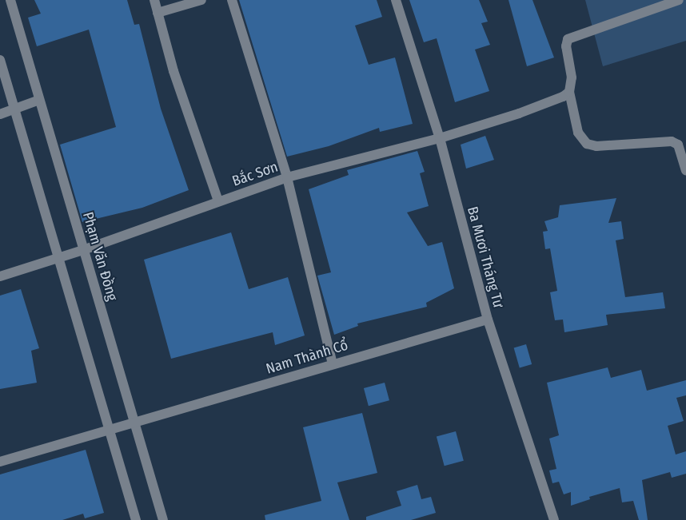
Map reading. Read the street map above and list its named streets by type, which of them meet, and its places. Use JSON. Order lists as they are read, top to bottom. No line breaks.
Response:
{"streets":{"street":["Bắc Sơn","Phạm Văn Đồng","Ba Mươi Tháng Tư","Nam Thành Cổ"]},"crossings":[["Bắc Sơn","Phạm Văn Đồng"],["Bắc Sơn","Ba Mươi Tháng Tư"],["Phạm Văn Đồng","Nam Thành Cổ"],["Ba Mươi Tháng Tư","Nam Thành Cổ"]]}
